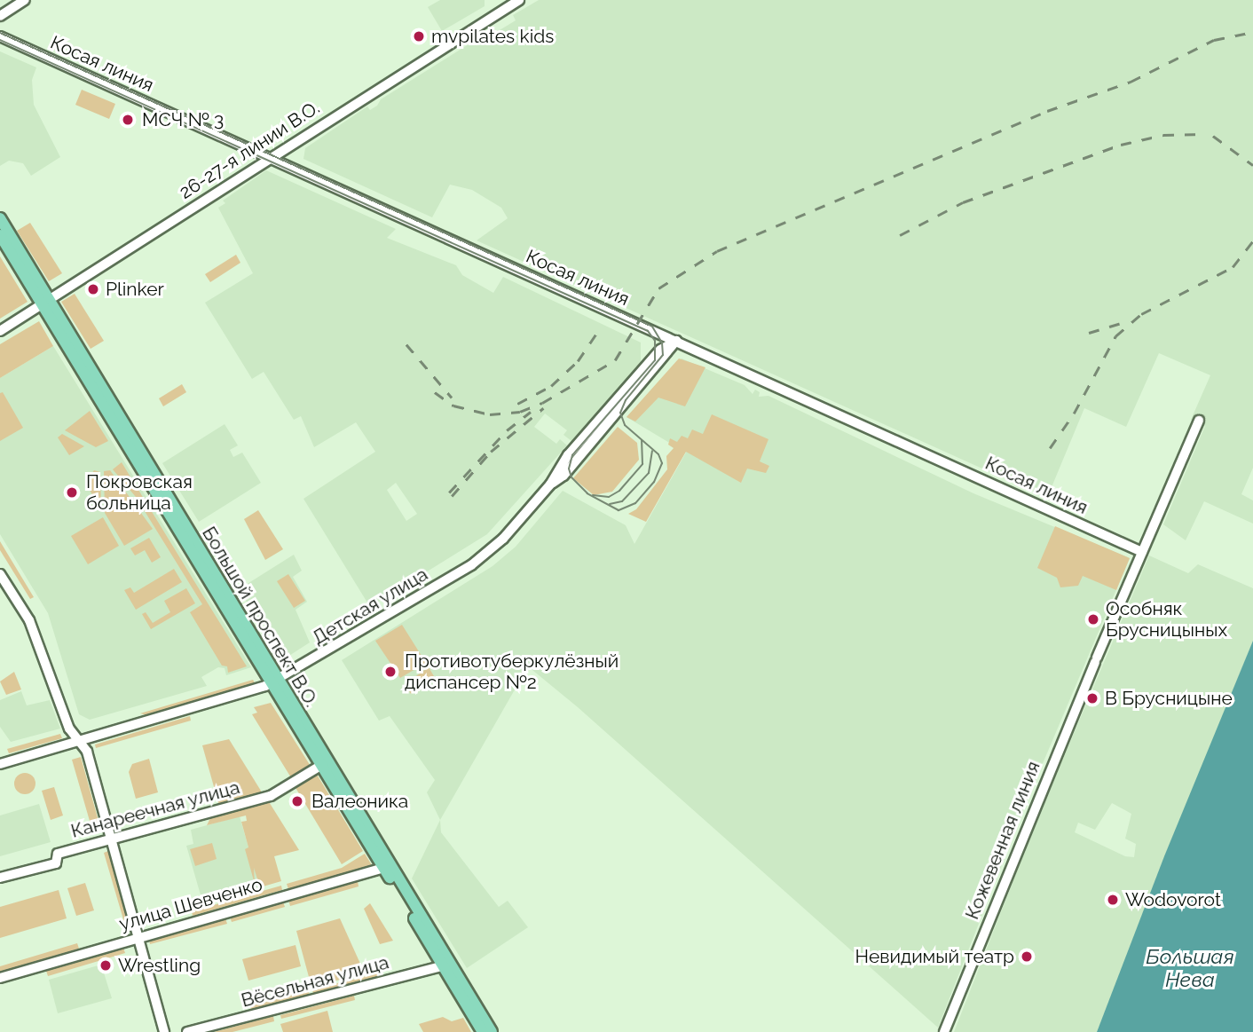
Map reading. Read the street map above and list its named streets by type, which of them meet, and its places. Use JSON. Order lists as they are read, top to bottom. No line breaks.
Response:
{"streets":{"main road":["Большой проспект В.О."],"street":["Косая линия","26-27-я линии В.О.","Детская улица","Канареечная улица","Кожевенная линия","улица Шевченко","Вёсельная улица"]},"crossings":[["Косая линия","26-27-я линии В.О."],["Косая линия","Детская улица"],["Косая линия","Кожевенная линия"],["26-27-я линии В.О.","Большой проспект В.О."],["Детская улица","Большой проспект В.О."],["Большой проспект В.О.","Канареечная улица"],["Большой проспект В.О.","улица Шевченко"],["Большой проспект В.О.","Вёсельная улица"]],"water":["Большая Нева"],"places":["mvpilates kids","МСЧ № 3","Plinker","Покровская больница","Особняк Брусницыных","Противотуберкулёзный диспансер №2","В Брусницыне","Валеоника","Wodovorot","Невидимый театр","Wrestling"]}
